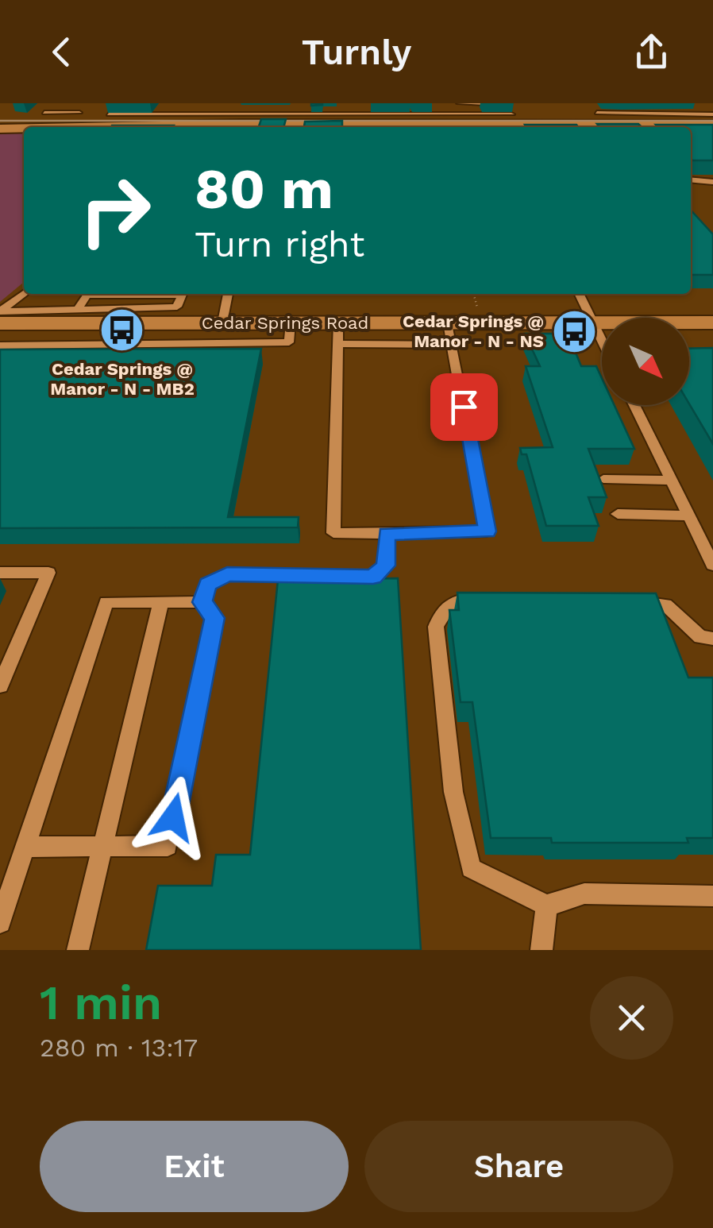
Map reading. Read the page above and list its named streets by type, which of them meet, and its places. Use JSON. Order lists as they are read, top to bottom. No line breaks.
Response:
{"streets":{"main road":["Cedar Springs Road"]},"places":{"bus stop":["Cedar Springs @ Manor - N - MB2","Cedar Springs @ Manor - N - NS"]},"north":"bottom right","page":{"header":"Turnly","turn":["80 m","Turn right"],"heading":["1 min","280 m · 13:17"],"buttons":["Exit","Share"]}}
